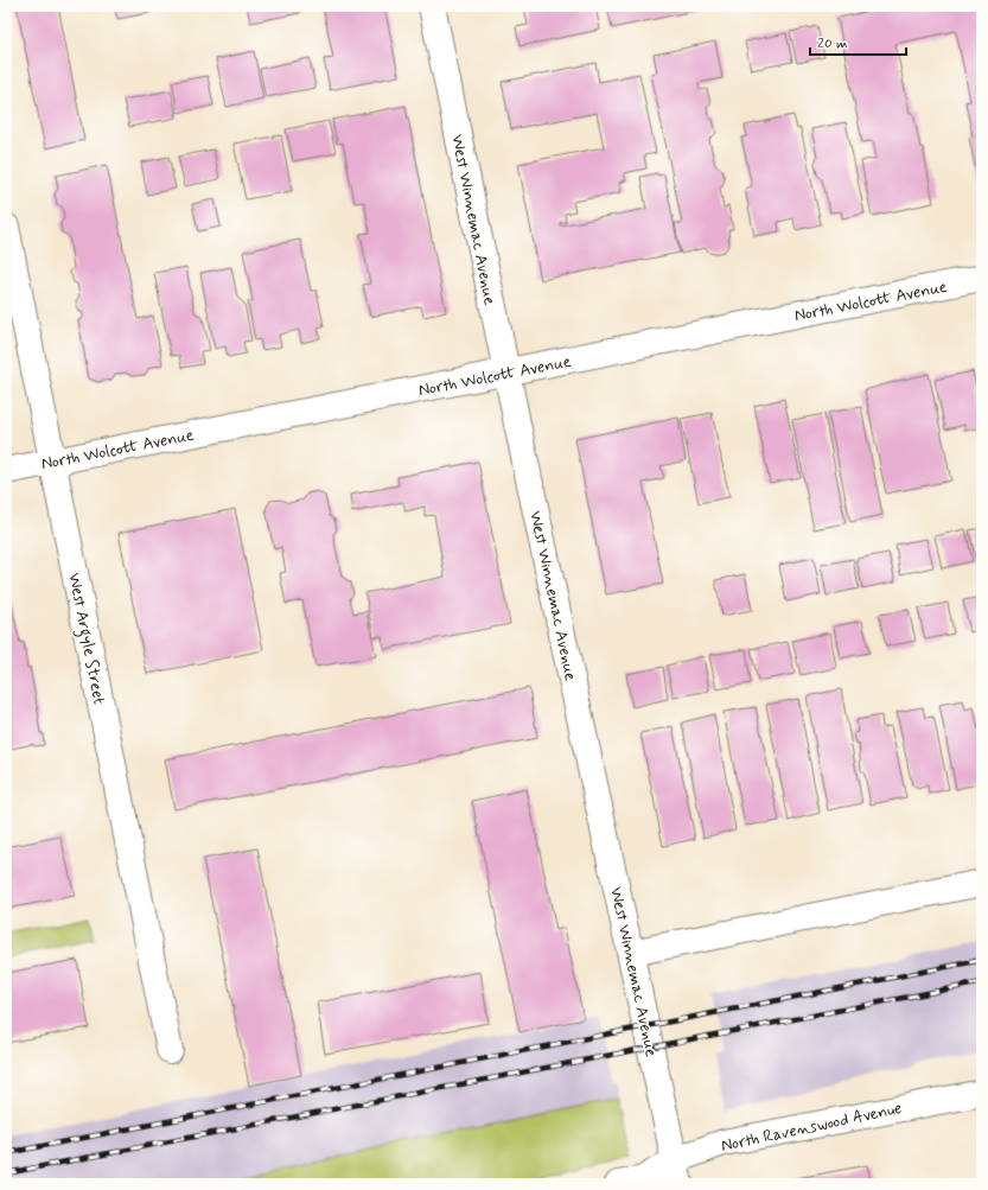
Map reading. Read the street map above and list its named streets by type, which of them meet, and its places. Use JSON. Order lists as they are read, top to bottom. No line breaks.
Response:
{"streets":{"street":["West Winnemac Avenue","North Wolcott Avenue","West Argyle Street","North Ravenswood Avenue"]},"crossings":[["West Winnemac Avenue","North Wolcott Avenue"],["West Winnemac Avenue","North Ravenswood Avenue"],["North Wolcott Avenue","West Argyle Street"]],"scale_bar":"20 m"}
